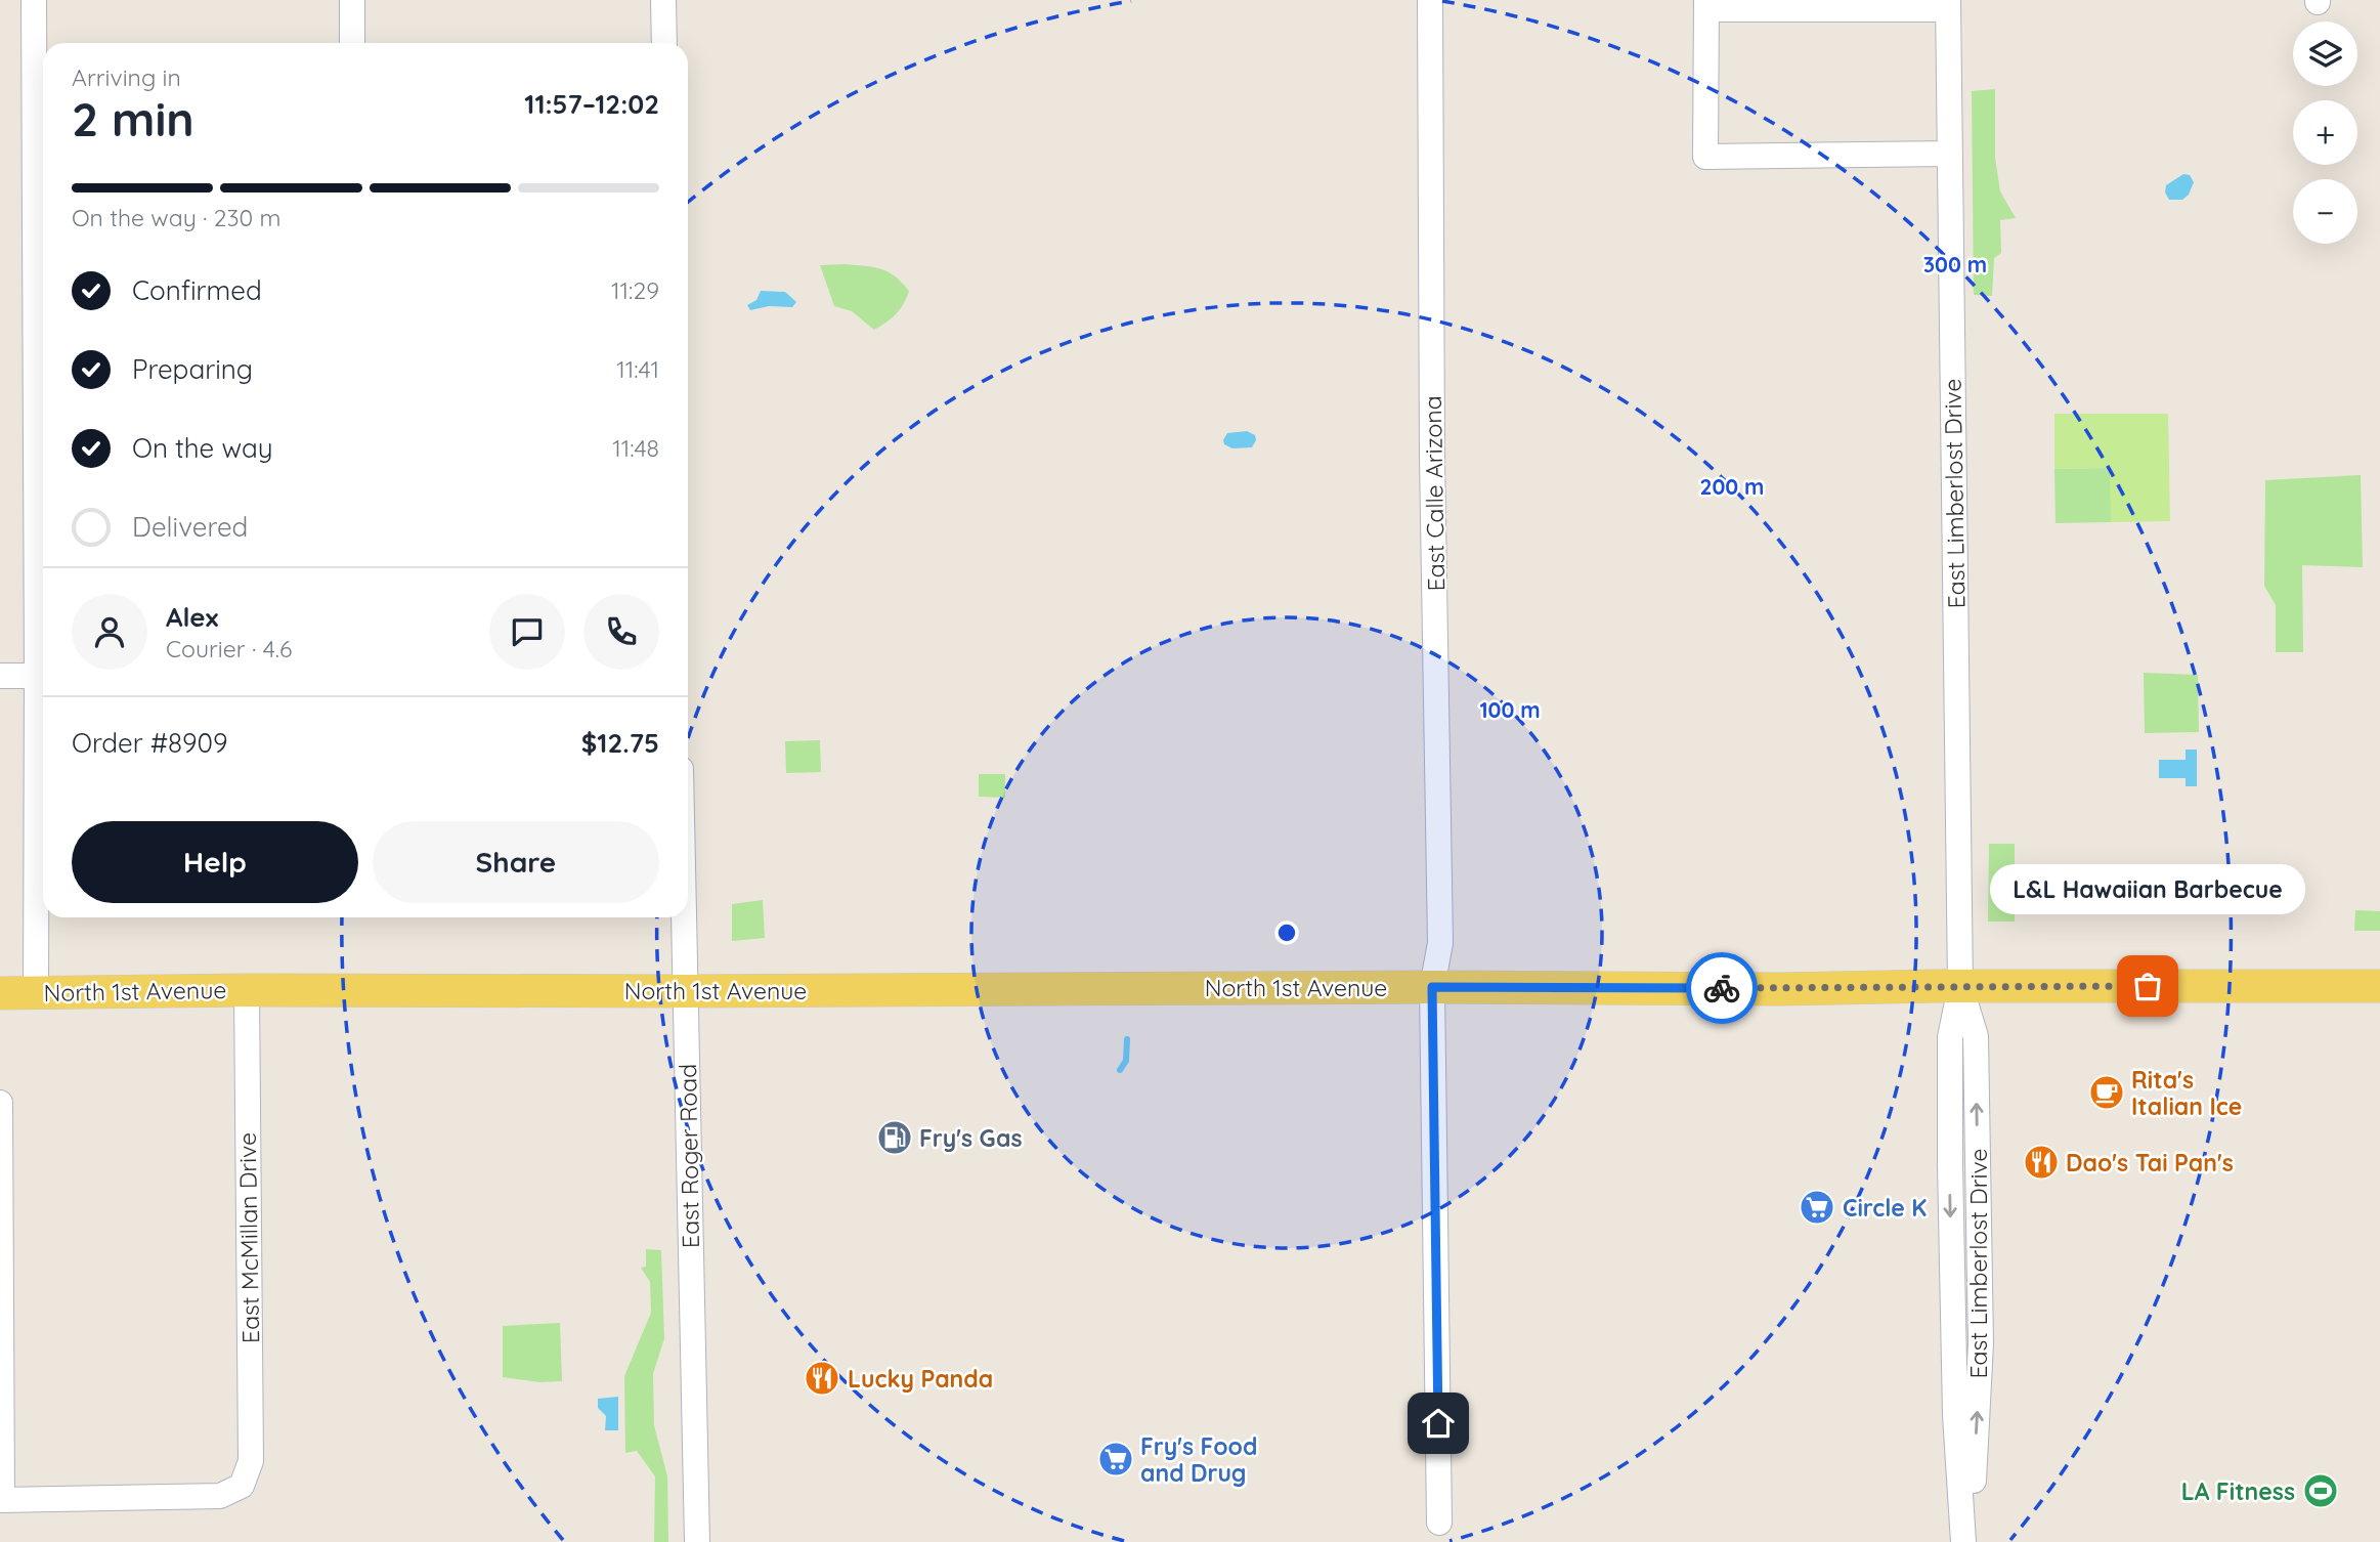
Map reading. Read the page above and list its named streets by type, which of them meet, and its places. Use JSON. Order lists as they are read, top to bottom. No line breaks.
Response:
{"streets":{"main road":["North 1st Avenue"],"street":["East Calle Arizona","East Limberlost Drive","East Roger Road","East McMillan Drive"]},"crossings":[["East Calle Arizona","North 1st Avenue"],["East Limberlost Drive","North 1st Avenue"],["North 1st Avenue","East Roger Road"],["North 1st Avenue","East McMillan Drive"]],"places":{"other":["L&L Hawaiian Barbecue"],"cafe":["Rita's Italian Ice"],"fuel station":["Fry's Gas"],"restaurant":["Dao's Tai Pan's","Lucky Panda"],"supermarket":["Circle K","Fry's Food and Drug"],"sports":["LA Fitness"]},"page":{"map_buttons":["+","−"],"heading":["2 min","Arriving in","11:57–12:02"],"panel":["Alex","Courier · 4.6","Order #8909","$12.75"],"bar":"On the way · 230 m","list":[["Confirmed","11:29"],["Preparing","11:41"],["On the way","11:48"],"Delivered"],"buttons":["Help","Share"],"bubble":"L&L Hawaiian Barbecue"},"rings":["300 m","200 m","100 m"]}
